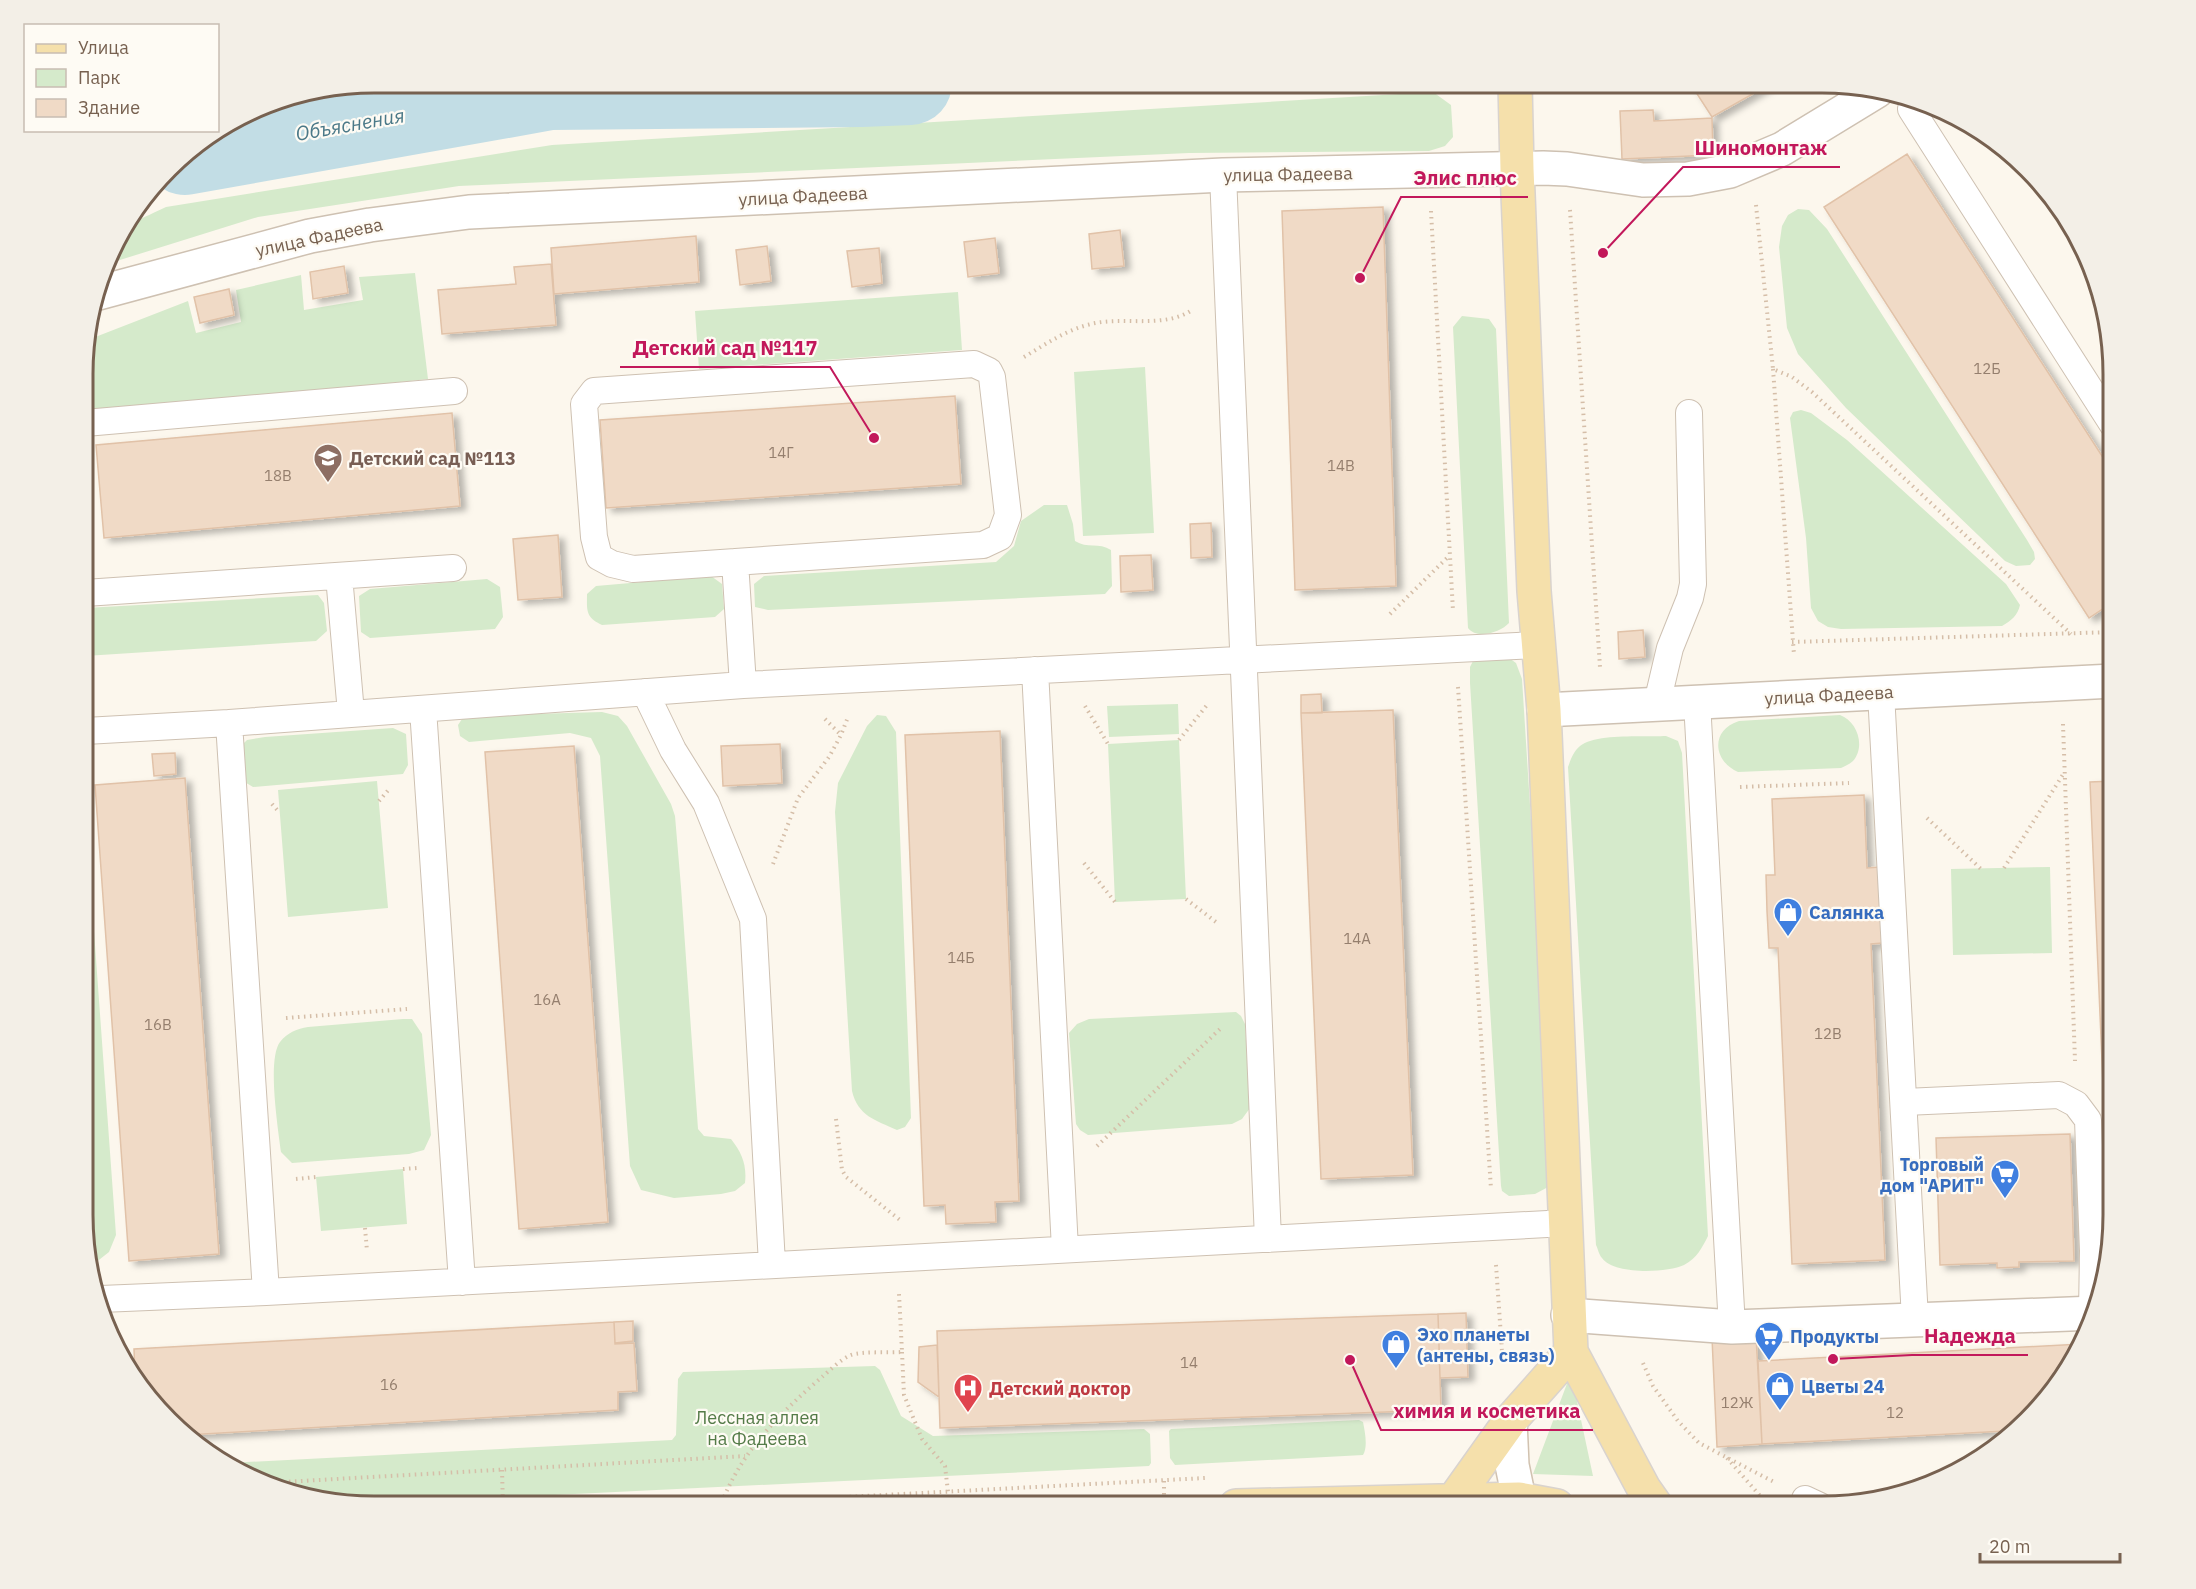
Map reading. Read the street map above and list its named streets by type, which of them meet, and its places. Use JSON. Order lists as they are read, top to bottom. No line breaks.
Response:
{"streets":{"street":["улица Фадеева"]},"water":["Объяснения"],"parks":["Лессная аллея на Фадеева"],"places":{"other":["Шиномонтаж","Элис плюс","Детский сад №117","Надежда","химия и косметика"],"school or university":["Детский сад №113"],"shop":["Салянка","Эхо планеты (антены, связь)","Цветы 24"],"supermarket":["Торговый дом \"АРИТ\"","Продукты"],"hospital":["Детский доктор"]},"house_numbers":["12Б","14Г","14В","18В","14А","14Б","16А","16В","12В","14","16","12Ж","12"],"legend":["Улица","Парк","Здание"],"scale_bar":"20 m"}
